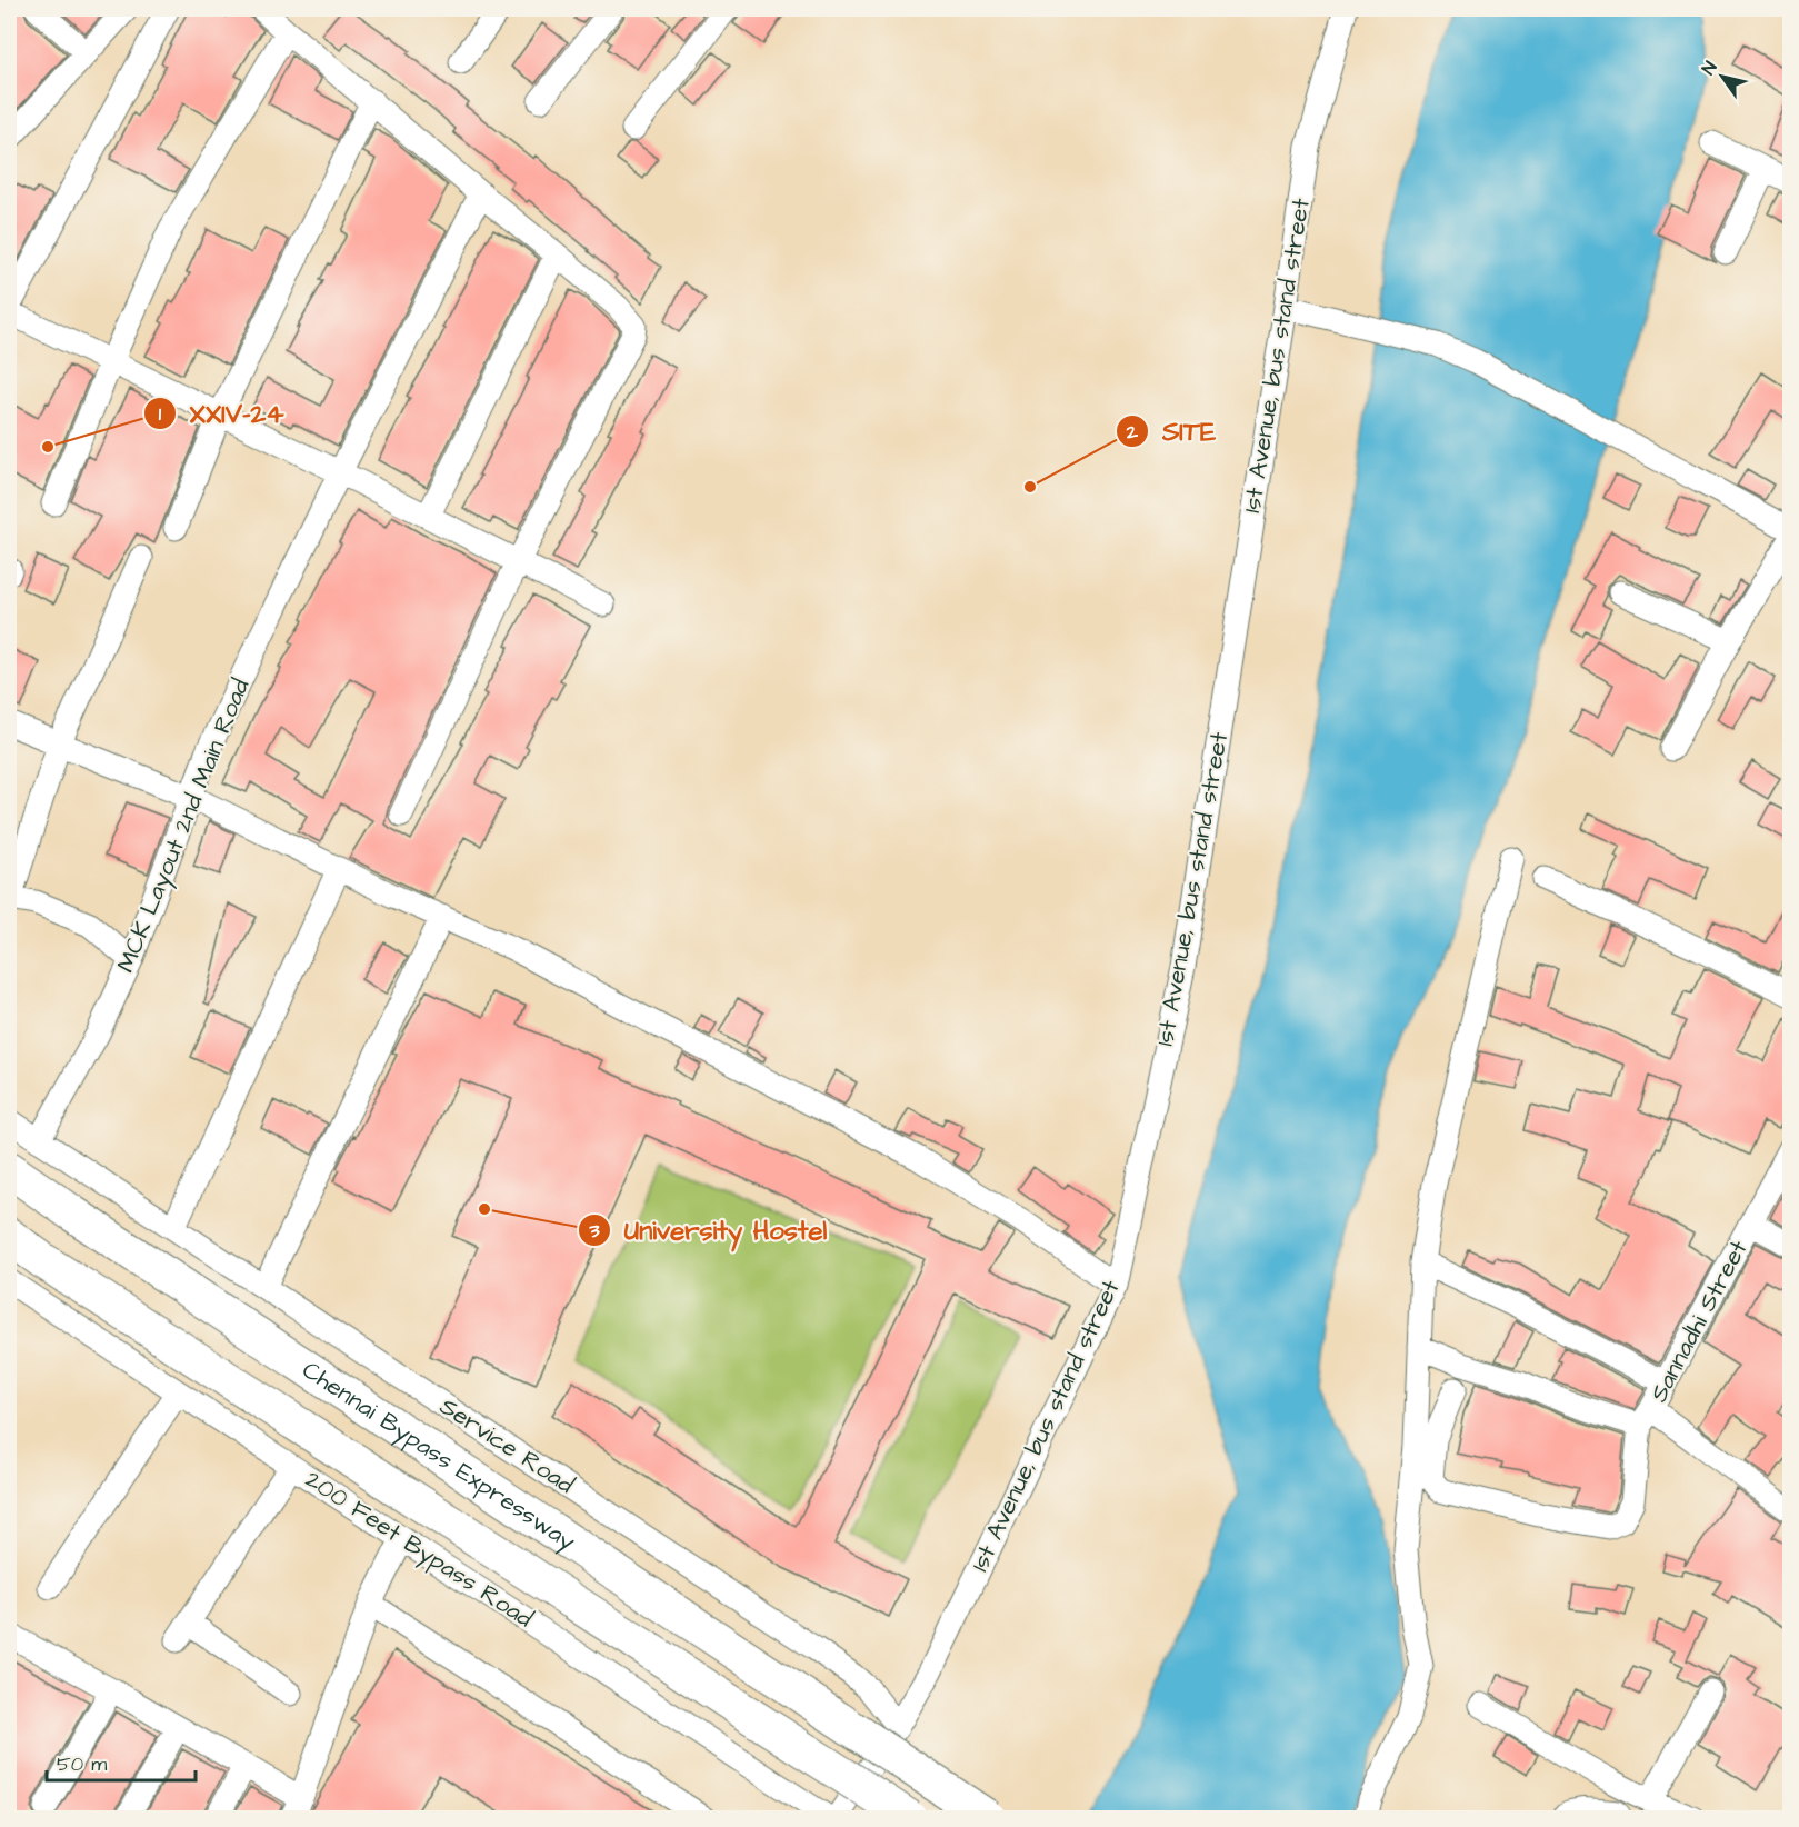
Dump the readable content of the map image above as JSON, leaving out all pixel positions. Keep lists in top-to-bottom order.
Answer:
{
  "streets": {
    "highway": ["Chennai Bypass Expressway"],
    "street": [
      "1st Avenue, bus stand street",
      "MCK Layout 2nd Main Road",
      "Sannadhi Street",
      "Service Road",
      "200 Feet Bypass Road"
    ]
  },
  "crossings": [
    ["1st Avenue, bus stand street", "Service Road"],
    ["1st Avenue, bus stand street", "Chennai Bypass Expressway"],
    ["MCK Layout 2nd Main Road", "Service Road"],
    ["Service Road", "Chennai Bypass Expressway"]
  ],
  "places": ["XXIV-24", "SITE", "University Hostel"],
  "scale_bar": "50 m",
  "north": "top left"
}
